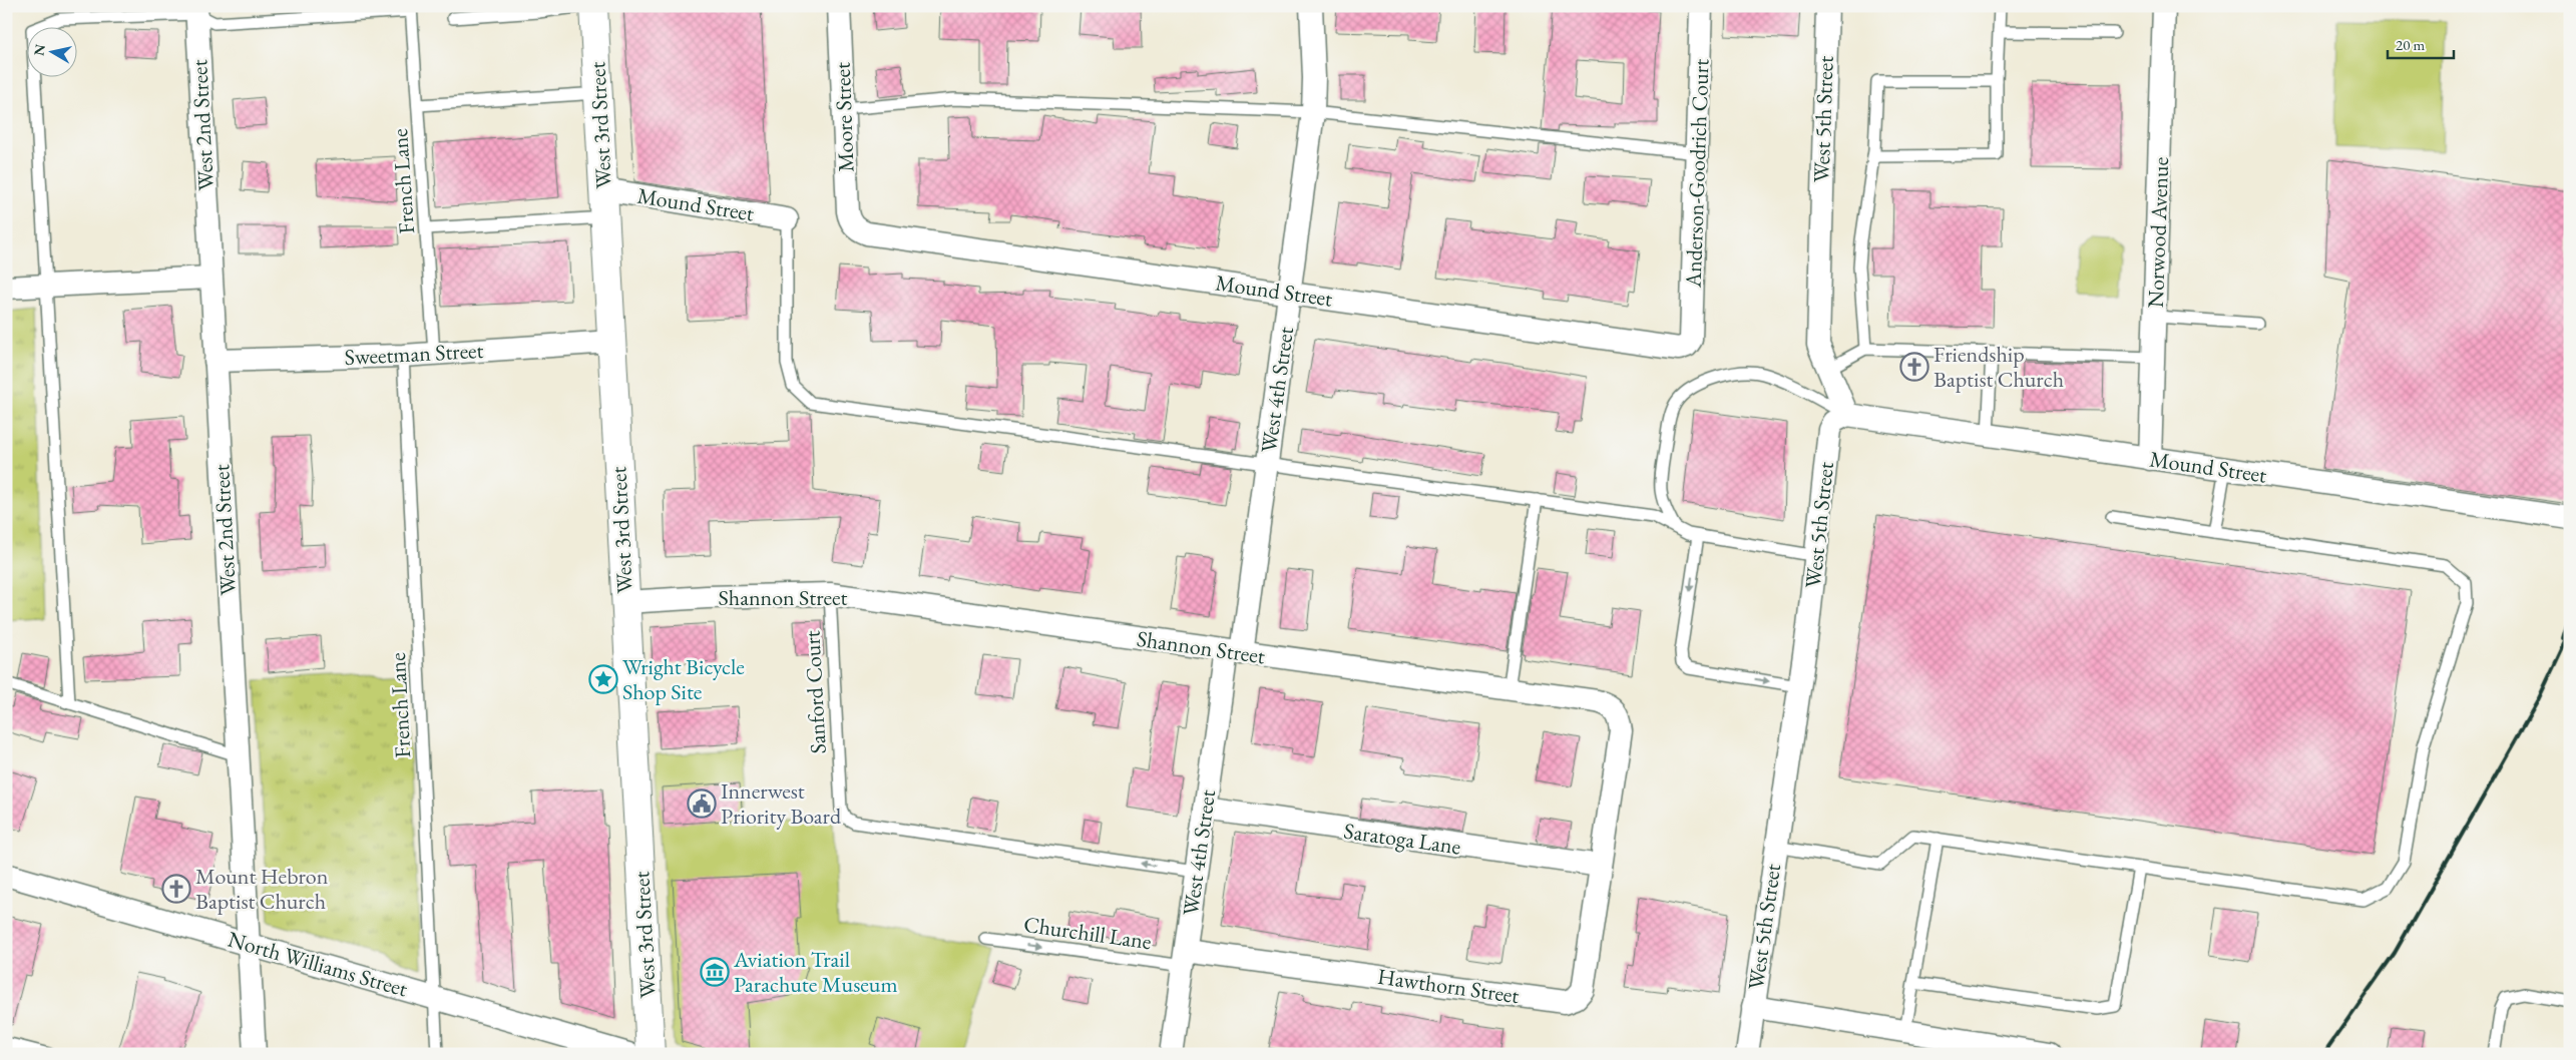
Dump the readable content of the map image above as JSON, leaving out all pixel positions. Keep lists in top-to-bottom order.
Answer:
{
  "streets": {
    "main road": ["West 3rd Street"],
    "street": [
      "Moore Street",
      "West 5th Street",
      "West 2nd Street",
      "Anderson-Goodrich Court",
      "Mound Street",
      "Norwood Avenue",
      "Sweetman Street",
      "West 4th Street",
      "Shannon Street",
      "Saratoga Lane",
      "North Williams Street",
      "Hawthorn Street"
    ],
    "lane": ["French Lane", "Sanford Court", "Churchill Lane"]
  },
  "crossings": [
    ["Moore Street", "Mound Street"],
    ["West 5th Street", "Mound Street"],
    ["West 2nd Street", "Sweetman Street"],
    ["West 2nd Street", "North Williams Street"],
    ["West 3rd Street", "Mound Street"],
    ["West 3rd Street", "Sweetman Street"],
    ["West 3rd Street", "Shannon Street"],
    ["Anderson-Goodrich Court", "Mound Street"],
    ["French Lane", "Sweetman Street"],
    ["French Lane", "North Williams Street"],
    ["Mound Street", "Norwood Avenue"],
    ["Mound Street", "West 4th Street"],
    ["West 4th Street", "Shannon Street"],
    ["West 4th Street", "Sanford Court"],
    ["West 4th Street", "Saratoga Lane"],
    ["West 4th Street", "Churchill Lane"],
    ["West 4th Street", "Hawthorn Street"],
    ["Shannon Street", "Sanford Court"],
    ["Shannon Street", "Saratoga Lane"],
    ["Shannon Street", "Hawthorn Street"],
    ["Saratoga Lane", "Hawthorn Street"],
    ["Churchill Lane", "Hawthorn Street"]
  ],
  "one_way": ["Churchill Lane"],
  "places": {
    "church": ["Friendship Baptist Church", "Mount Hebron Baptist Church"],
    "place": ["Wright Bicycle Shop Site"],
    "public building": ["Innerwest Priority Board"],
    "museum": ["Aviation Trail Parachute Museum"]
  },
  "scale_bar": "20 m",
  "north": "left"
}
